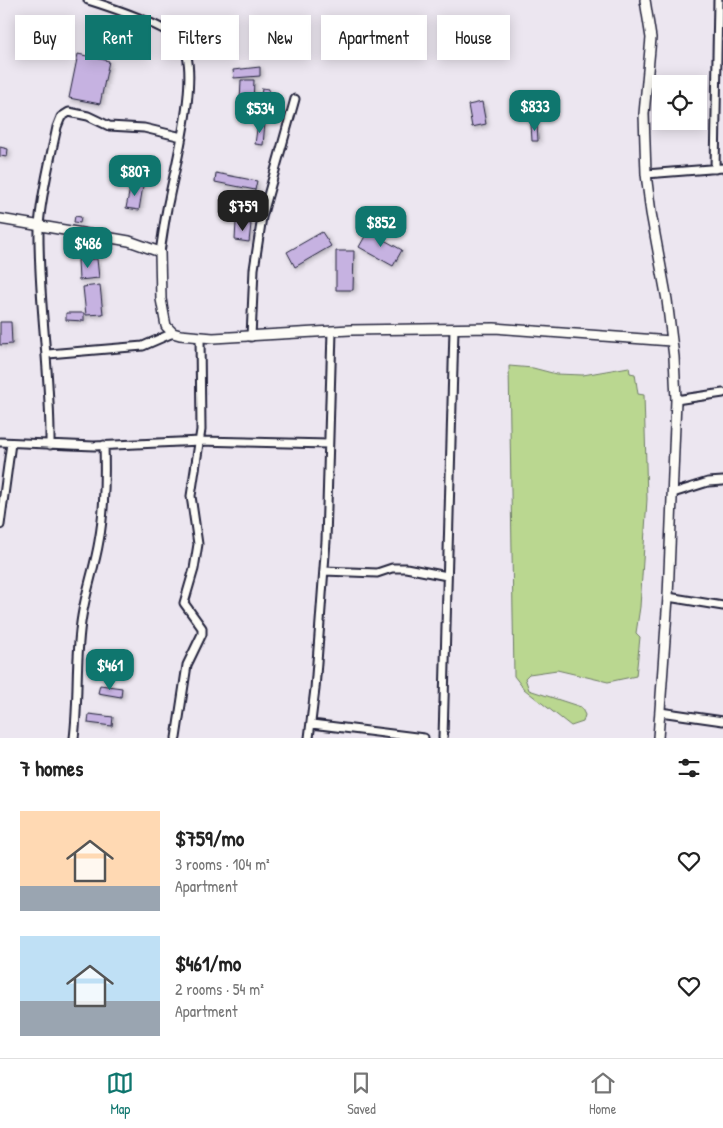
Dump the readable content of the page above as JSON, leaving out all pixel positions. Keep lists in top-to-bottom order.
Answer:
{
  "page": {
    "chip": [
      "Buy",
      "Rent",
      "Filters",
      "New",
      "Apartment",
      "House"
    ],
    "price": [
      "$833",
      "$534",
      "$807",
      "$759",
      "$852",
      "$486",
      "$461"
    ],
    "heading": "7 homes",
    "list": [
      {
        "name": "$759/mo",
        "note": "3 rooms · 104 m² · Apartment"
      },
      {
        "name": "$461/mo",
        "note": "2 rooms · 54 m² · Apartment"
      }
    ],
    "tabs": ["Map", "Saved", "Home"]
  }
}
